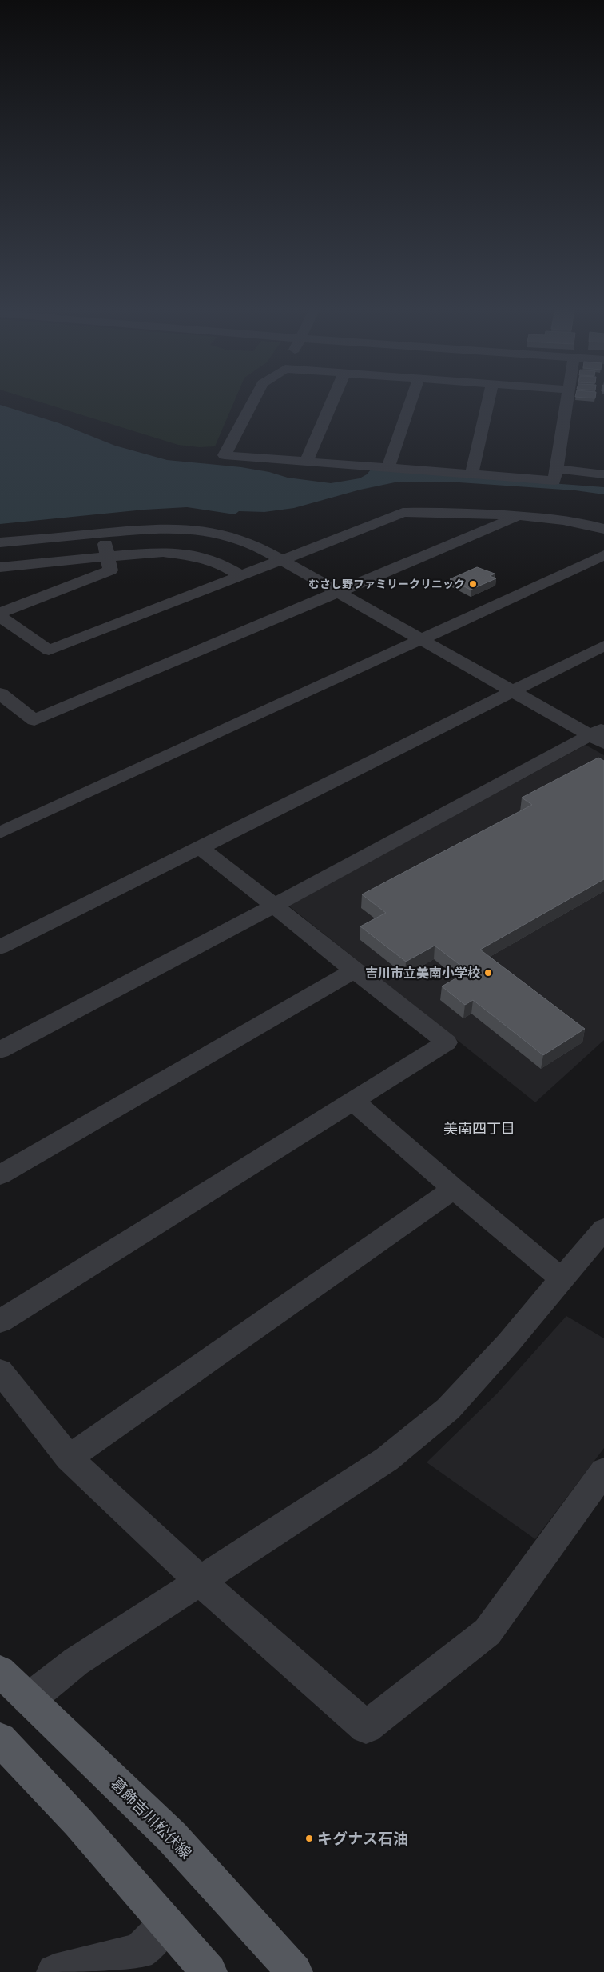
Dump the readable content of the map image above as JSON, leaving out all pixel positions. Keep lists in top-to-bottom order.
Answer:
{
  "streets": {
    "main road": ["葛飾吉川松伏線"]
  },
  "districts": ["美南四丁目"],
  "places": ["むさし野ファミリークリニック", "吉川市立美南小学校", "キグナス石油"]
}
